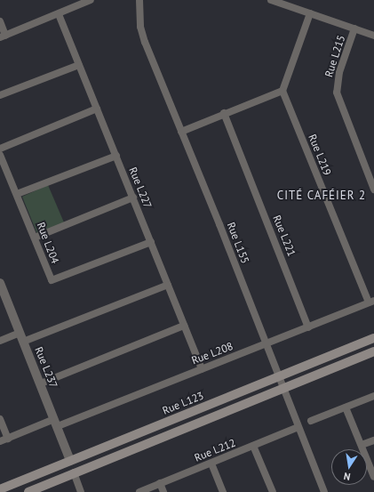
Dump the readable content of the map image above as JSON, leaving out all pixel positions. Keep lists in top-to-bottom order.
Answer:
{
  "streets": {
    "main road": ["Rue L123"],
    "street": [
      "Rue L215",
      "Rue L219",
      "Rue L227",
      "Rue L221",
      "Rue L204",
      "Rue L155",
      "Rue L208",
      "Rue L237",
      "Rue L212"
    ]
  },
  "crossings": [
    ["Rue L219", "Rue L208"],
    ["Rue L227", "Rue L204"],
    ["Rue L227", "Rue L208"],
    ["Rue L221", "Rue L208"],
    ["Rue L155", "Rue L208"],
    ["Rue L155", "Rue L123"],
    ["Rue L155", "Rue L212"],
    ["Rue L208", "Rue L237"],
    ["Rue L237", "Rue L123"]
  ],
  "districts": ["CITÉ CAFÉIER 2"],
  "north": "bottom"
}
